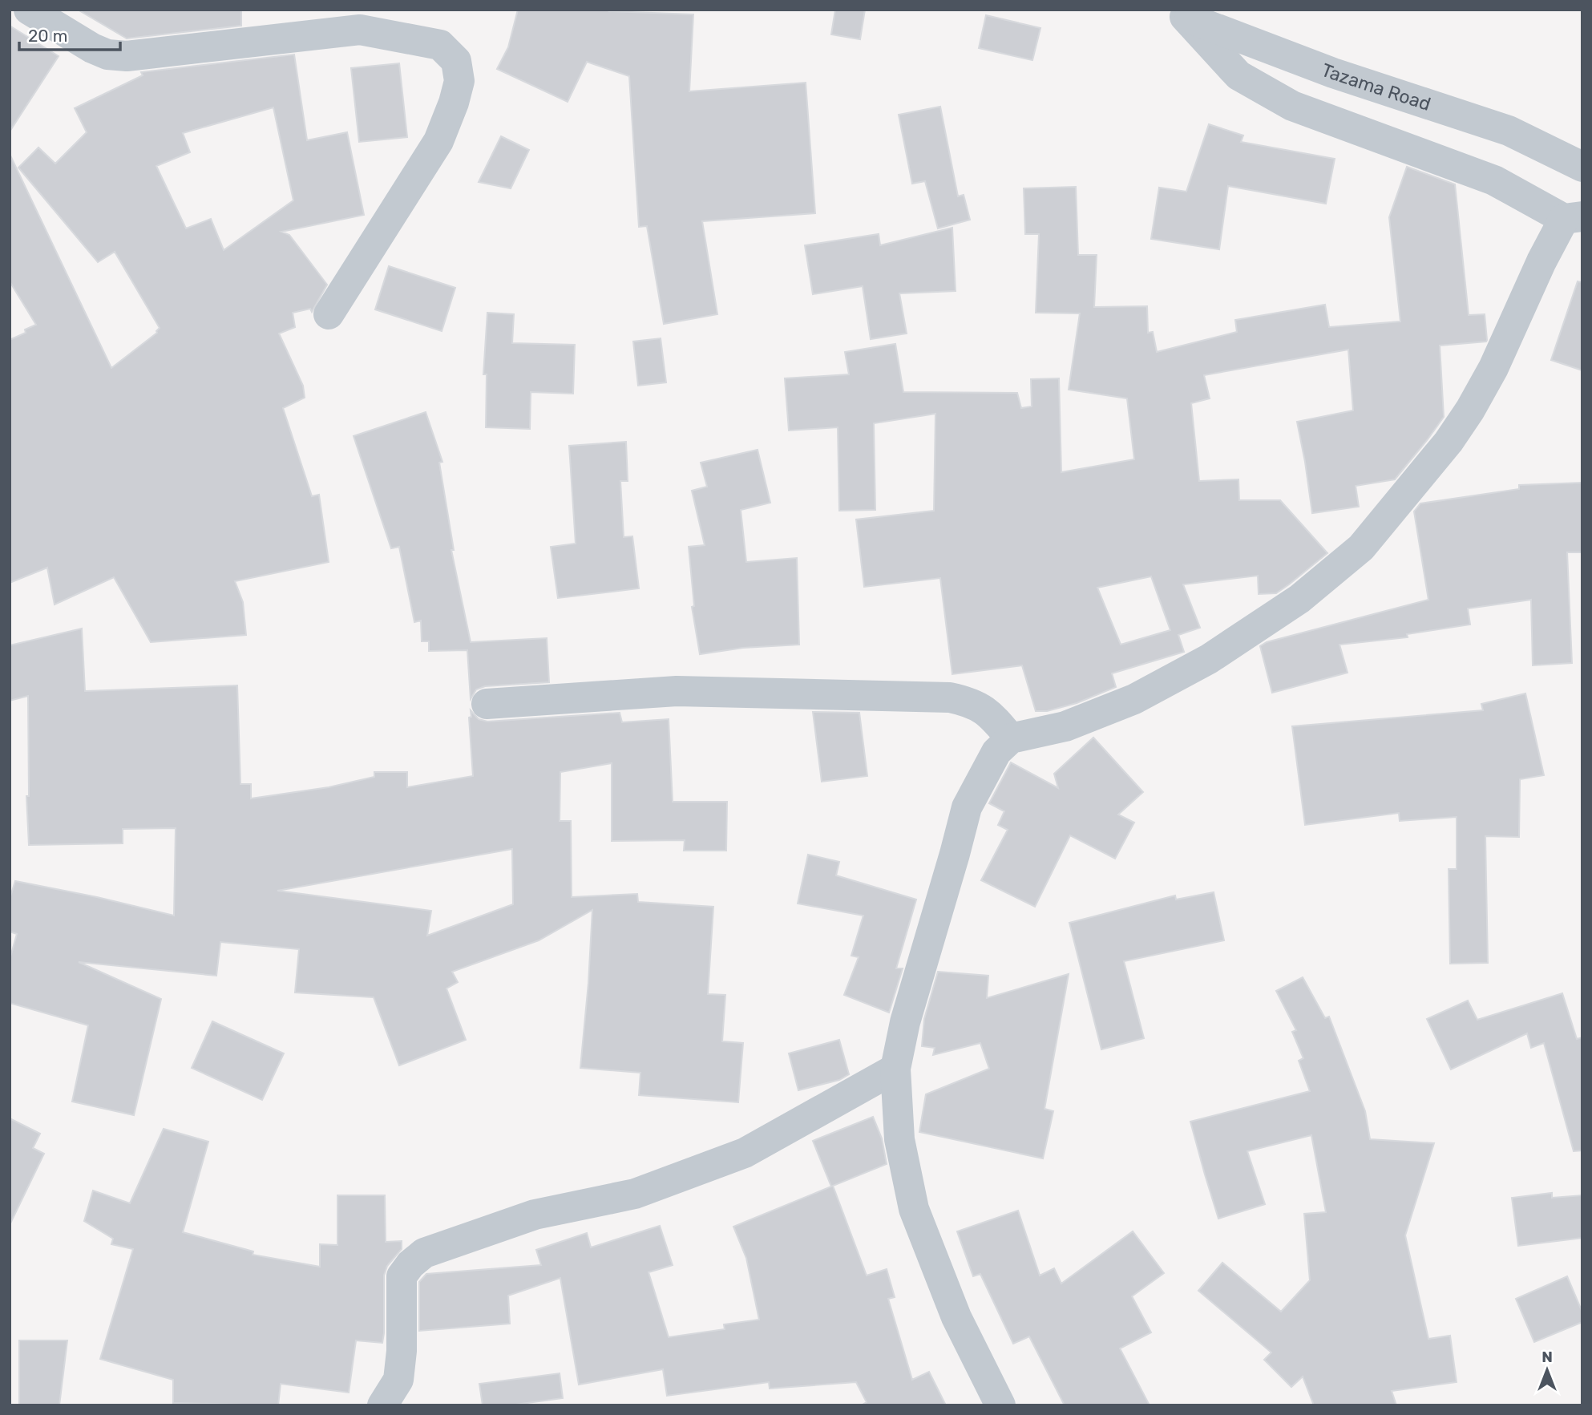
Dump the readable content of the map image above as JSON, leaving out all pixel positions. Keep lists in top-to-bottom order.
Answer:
{
  "streets": {
    "street": ["Tazama Road"]
  },
  "scale_bar": "20 m",
  "north": "top"
}
